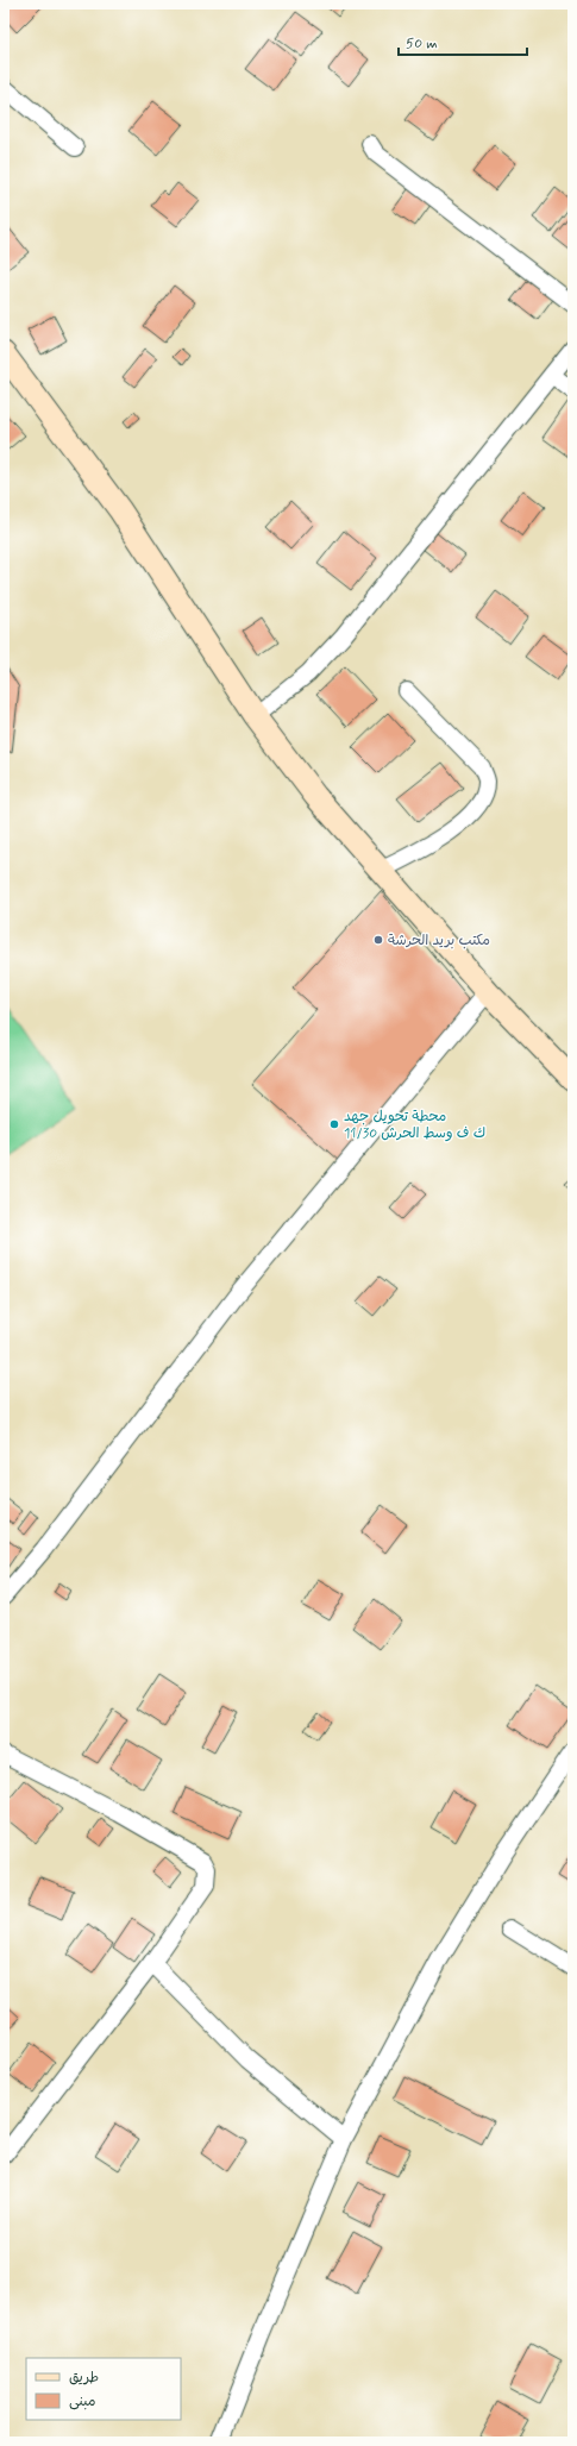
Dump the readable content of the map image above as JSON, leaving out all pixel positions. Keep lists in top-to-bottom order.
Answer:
{
  "places": ["مكتب بريد الحرشة", "محطة تحويل جهد 11/30 ك ف وسط الحرش"],
  "legend": ["طريق", "مبنى"],
  "scale_bar": "50 m"
}
